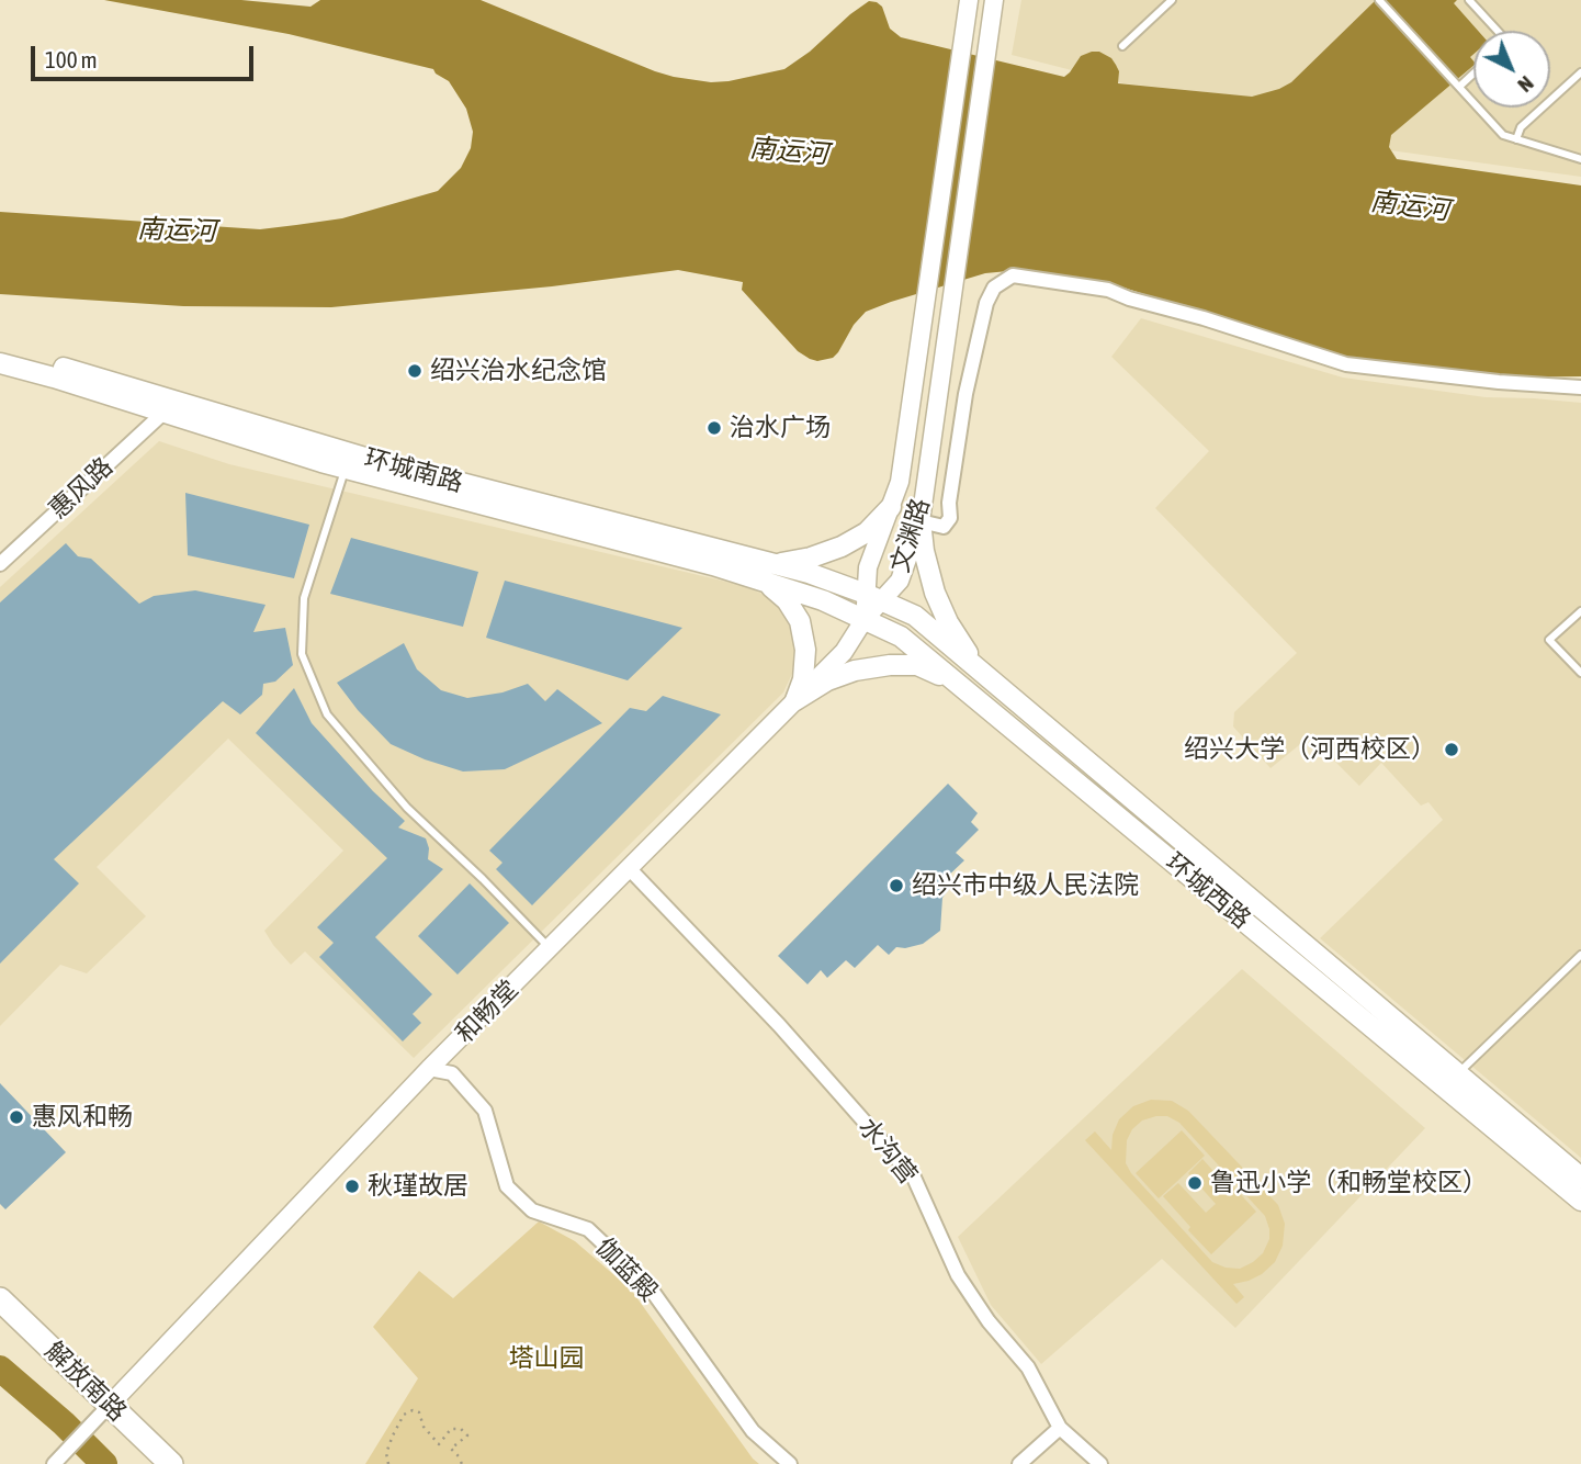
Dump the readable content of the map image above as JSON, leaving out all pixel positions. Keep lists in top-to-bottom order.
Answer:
{
  "streets": {
    "main road": ["环城南路", "环城西路", "解放南路"],
    "street": [
      "惠风路",
      "文渊路",
      "和畅堂",
      "水沟营",
      "伽蓝殿"
    ]
  },
  "crossings": [
    ["环城南路", "惠风路"],
    ["环城南路", "环城西路"],
    ["文渊路", "环城西路"],
    ["文渊路", "和畅堂"],
    ["环城西路", "和畅堂"],
    ["和畅堂", "水沟营"],
    ["和畅堂", "伽蓝殿"],
    ["和畅堂", "解放南路"]
  ],
  "water": ["南运河"],
  "parks": ["塔山园"],
  "places": [
    "绍兴治水纪念馆",
    "治水广场",
    "绍兴大学（河西校区）",
    "绍兴市中级人民法院",
    "惠风和畅",
    "鲁迅小学（和畅堂校区）",
    "秋瑾故居"
  ],
  "scale_bar": "100 m",
  "north": "bottom right"
}
